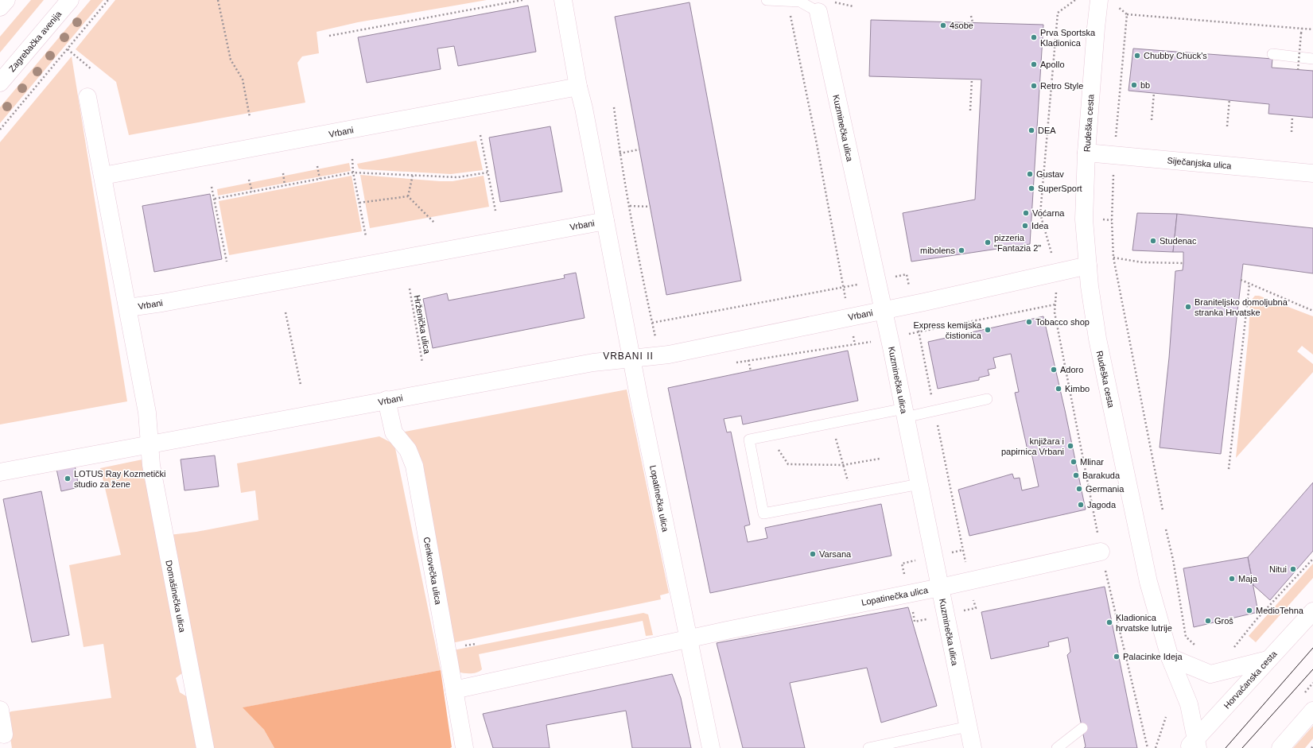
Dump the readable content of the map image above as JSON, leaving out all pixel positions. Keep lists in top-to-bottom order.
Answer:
{
  "streets": {
    "street": [
      "Zagrebačka avenija",
      "Rudeška cesta",
      "Kuzminečka ulica",
      "Vrbani",
      "Siječanjska ulica",
      "Lopatinečka ulica",
      "Cenkovečka ulica",
      "Domašinečka ulica",
      "Horvaćanska cesta"
    ],
    "path": ["Hrženička ulica"]
  },
  "crossings": [
    ["Rudeška cesta", "Vrbani"],
    ["Rudeška cesta", "Siječanjska ulica"],
    ["Rudeška cesta", "Horvaćanska cesta"],
    ["Kuzminečka ulica", "Vrbani"],
    ["Kuzminečka ulica", "Lopatinečka ulica"],
    ["Vrbani", "Lopatinečka ulica"],
    ["Vrbani", "Cenkovečka ulica"],
    ["Vrbani", "Domašinečka ulica"],
    ["Lopatinečka ulica", "Cenkovečka ulica"]
  ],
  "districts": ["VRBANI II"],
  "places": [
    "4sobe",
    "Prva Sportska Kladionica",
    "Chubby Chuck's",
    "Apollo",
    "bb",
    "Retro Style",
    "DEA",
    "Gustav",
    "SuperSport",
    "Voćarna",
    "Idea",
    "Studenac",
    "pizzeria \"Fantazia 2\"",
    "mibolens",
    "Braniteljsko domoljubna stranka Hrvatske",
    "Tobacco shop",
    "Express kemijska čistionica",
    "Adoro",
    "Kimbo",
    "knjižara i papirnica Vrbani",
    "Mlinar",
    "Barakuda",
    "LOTUS Ray Kozmetički studio za žene",
    "Germania",
    "Jagoda",
    "Varsana",
    "Nitui",
    "Maja",
    "MedioTehna",
    "Groš",
    "Kladionica hrvatske lutrije",
    "Palacinke Ideja"
  ]
}
